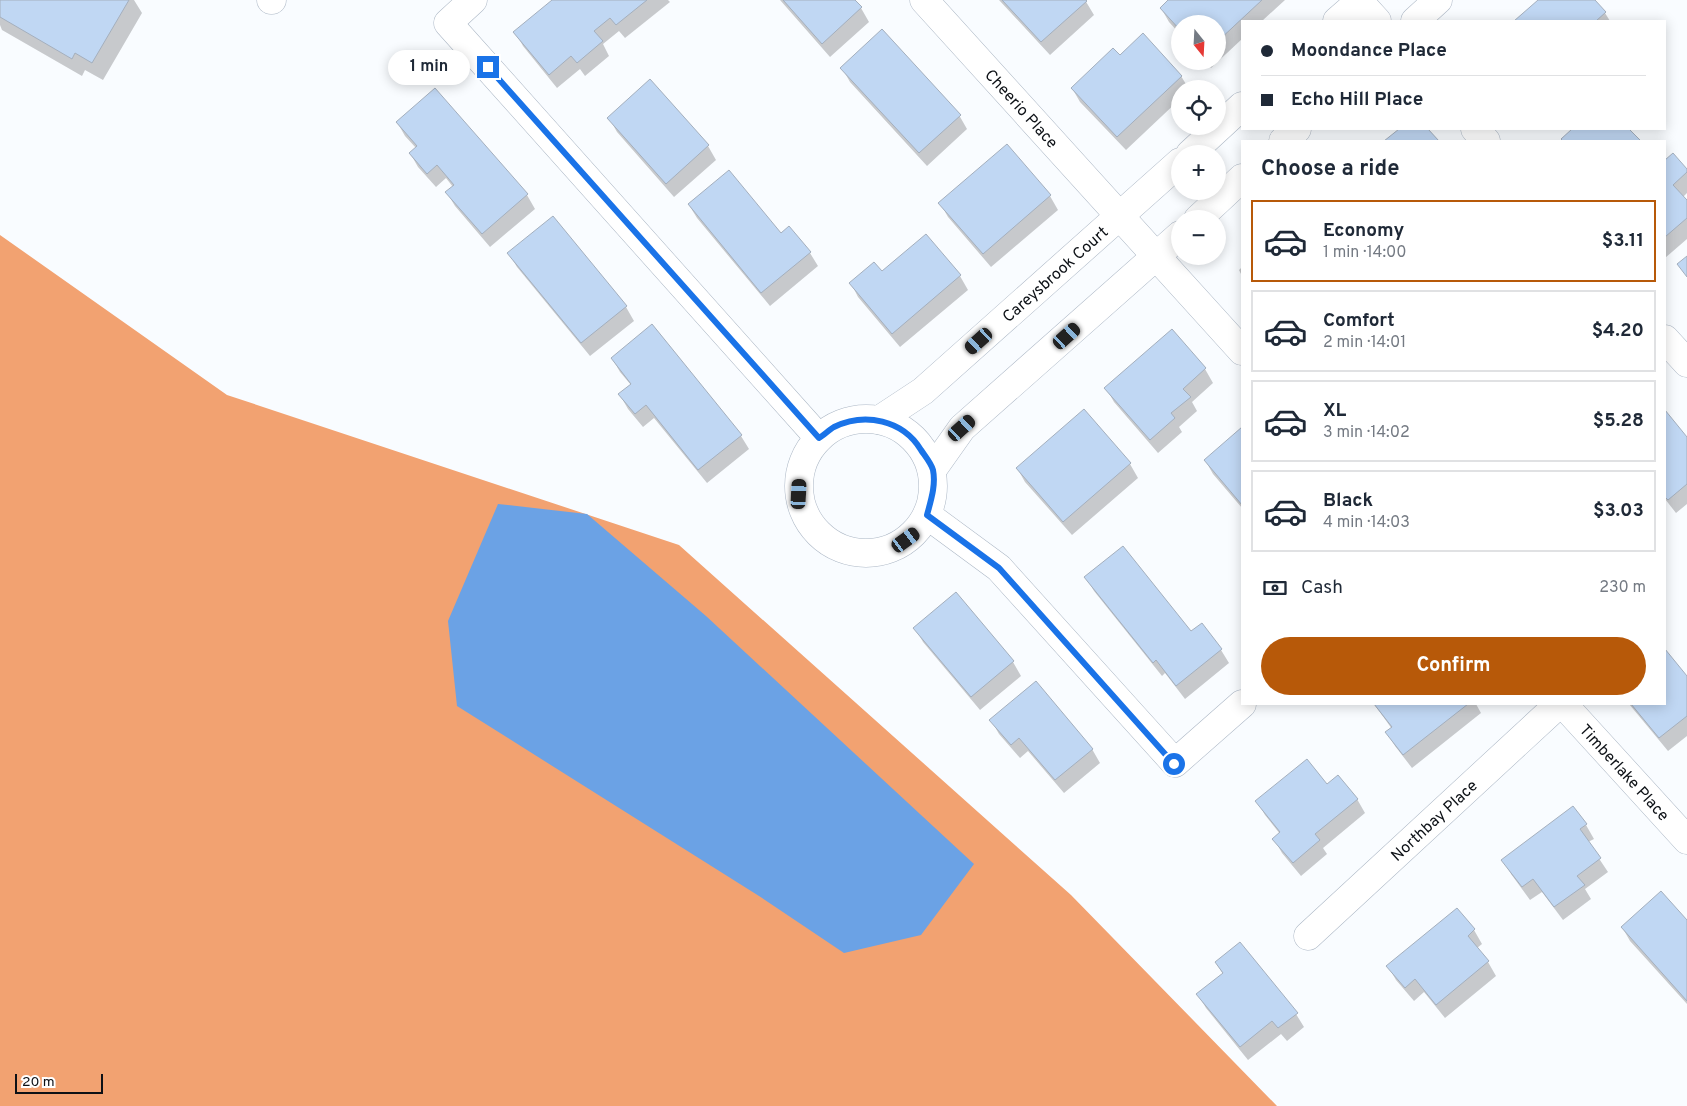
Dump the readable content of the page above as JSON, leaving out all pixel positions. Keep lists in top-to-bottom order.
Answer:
{
  "streets": {
    "street": [
      "Cheerio Place",
      "Careysbrook Court",
      "Timberlake Place",
      "Northbay Place"
    ]
  },
  "crossings": [
    ["Cheerio Place", "Careysbrook Court"]
  ],
  "scale_bar": "20 m",
  "north": "bottom",
  "page": {
    "map_buttons": ["+", "−"],
    "banner": ["Moondance Place", "Echo Hill Place"],
    "bubble": "1 min",
    "heading": "Choose a ride",
    "list": [
      {
        "name": "Economy",
        "note": "1 min · 14:00",
        "value": "$3.11"
      },
      {
        "name": "Comfort",
        "note": "2 min · 14:01",
        "value": "$4.20"
      },
      {
        "name": "XL",
        "note": "3 min · 14:02",
        "value": "$5.28"
      },
      {
        "name": "Black",
        "note": "4 min · 14:03",
        "value": "$3.03"
      }
    ],
    "pay": ["Cash", "230 m"],
    "buttons": "Confirm",
    "scale": "20 m"
  }
}
